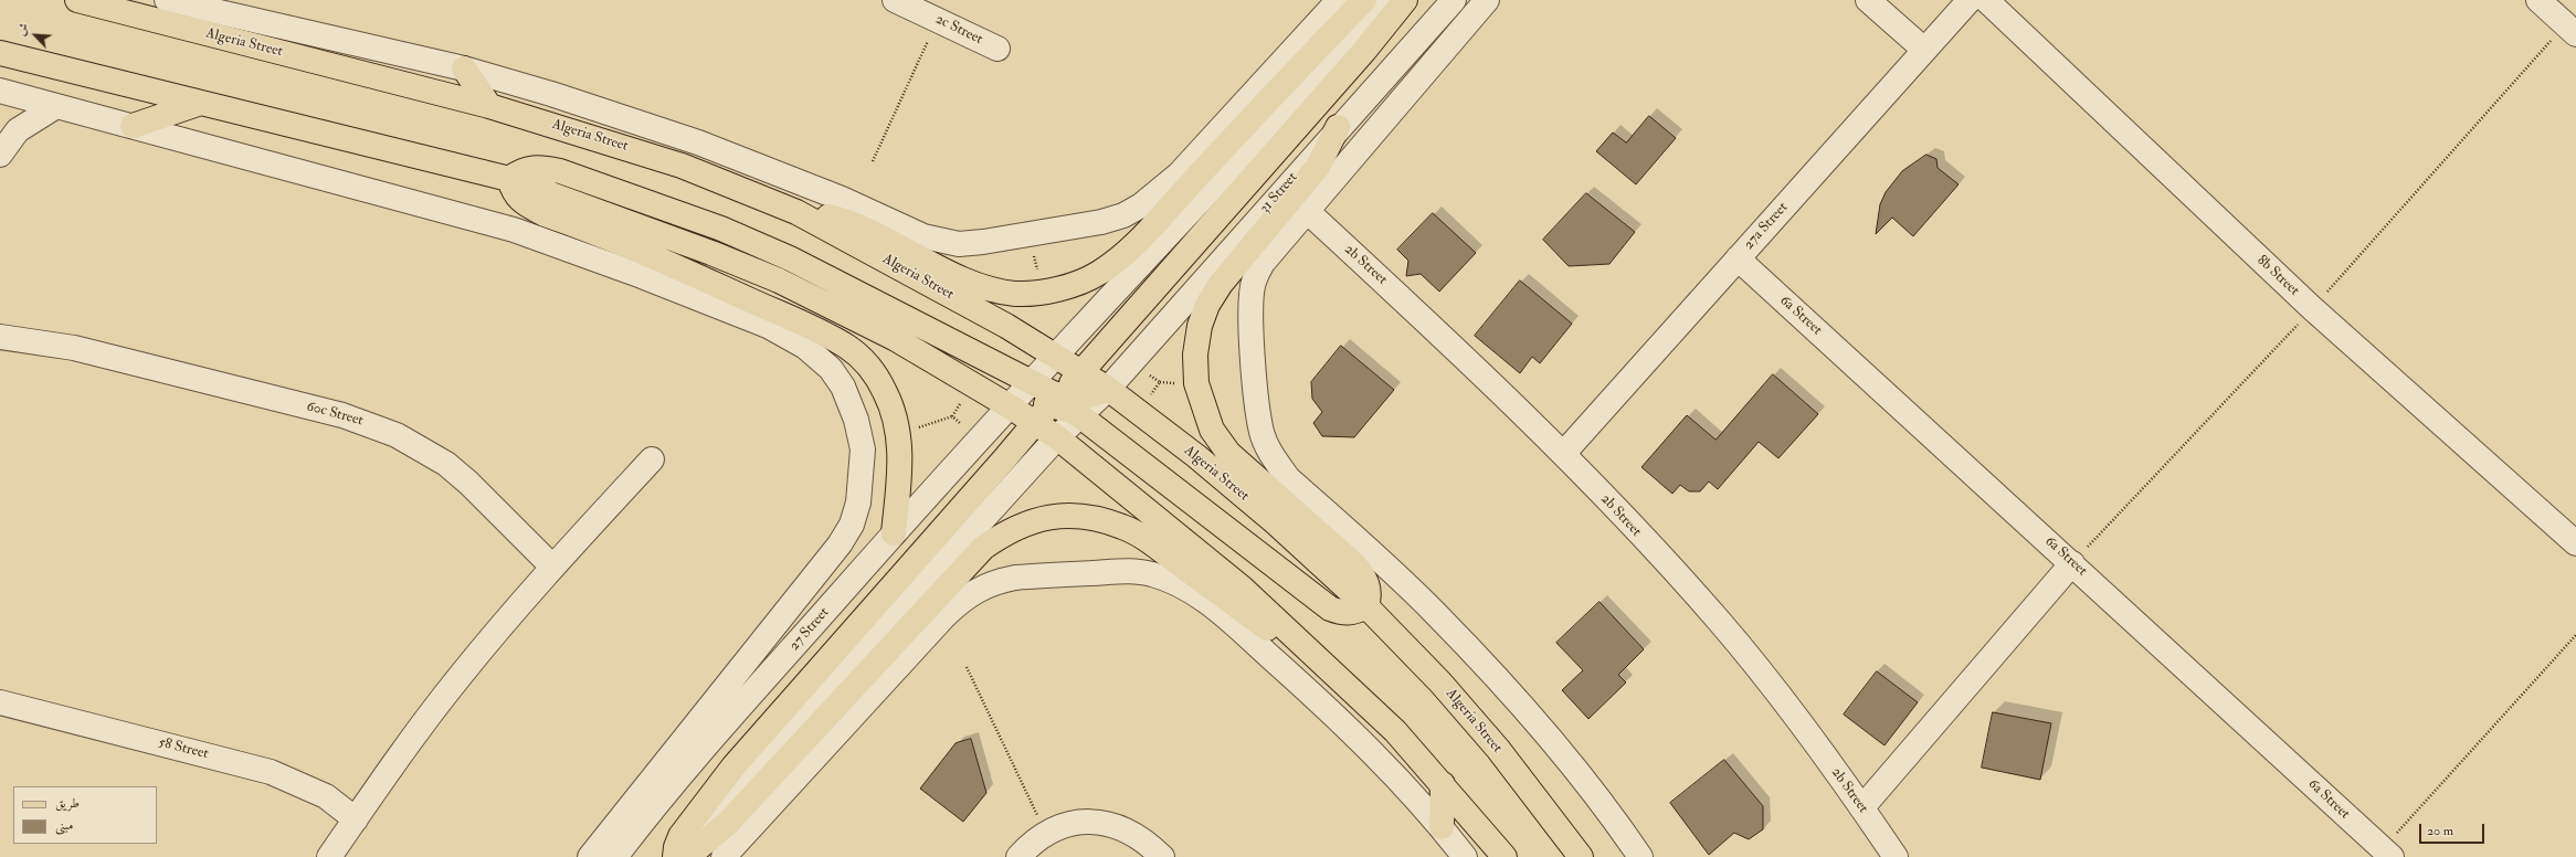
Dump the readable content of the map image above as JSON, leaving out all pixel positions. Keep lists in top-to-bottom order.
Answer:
{
  "streets": {
    "main road": ["Algeria Street"],
    "street": [
      "2c Street",
      "31 Street",
      "27a Street",
      "2b Street",
      "8b Street",
      "6a Street",
      "60c Street",
      "27 Street",
      "58 Street"
    ]
  },
  "crossings": [
    ["Algeria Street", "31 Street"],
    ["Algeria Street", "27 Street"],
    ["27a Street", "2b Street"],
    ["27a Street", "6a Street"]
  ],
  "legend": ["طريق", "مبنى"],
  "scale_bar": "20 m",
  "north": "top left"
}
